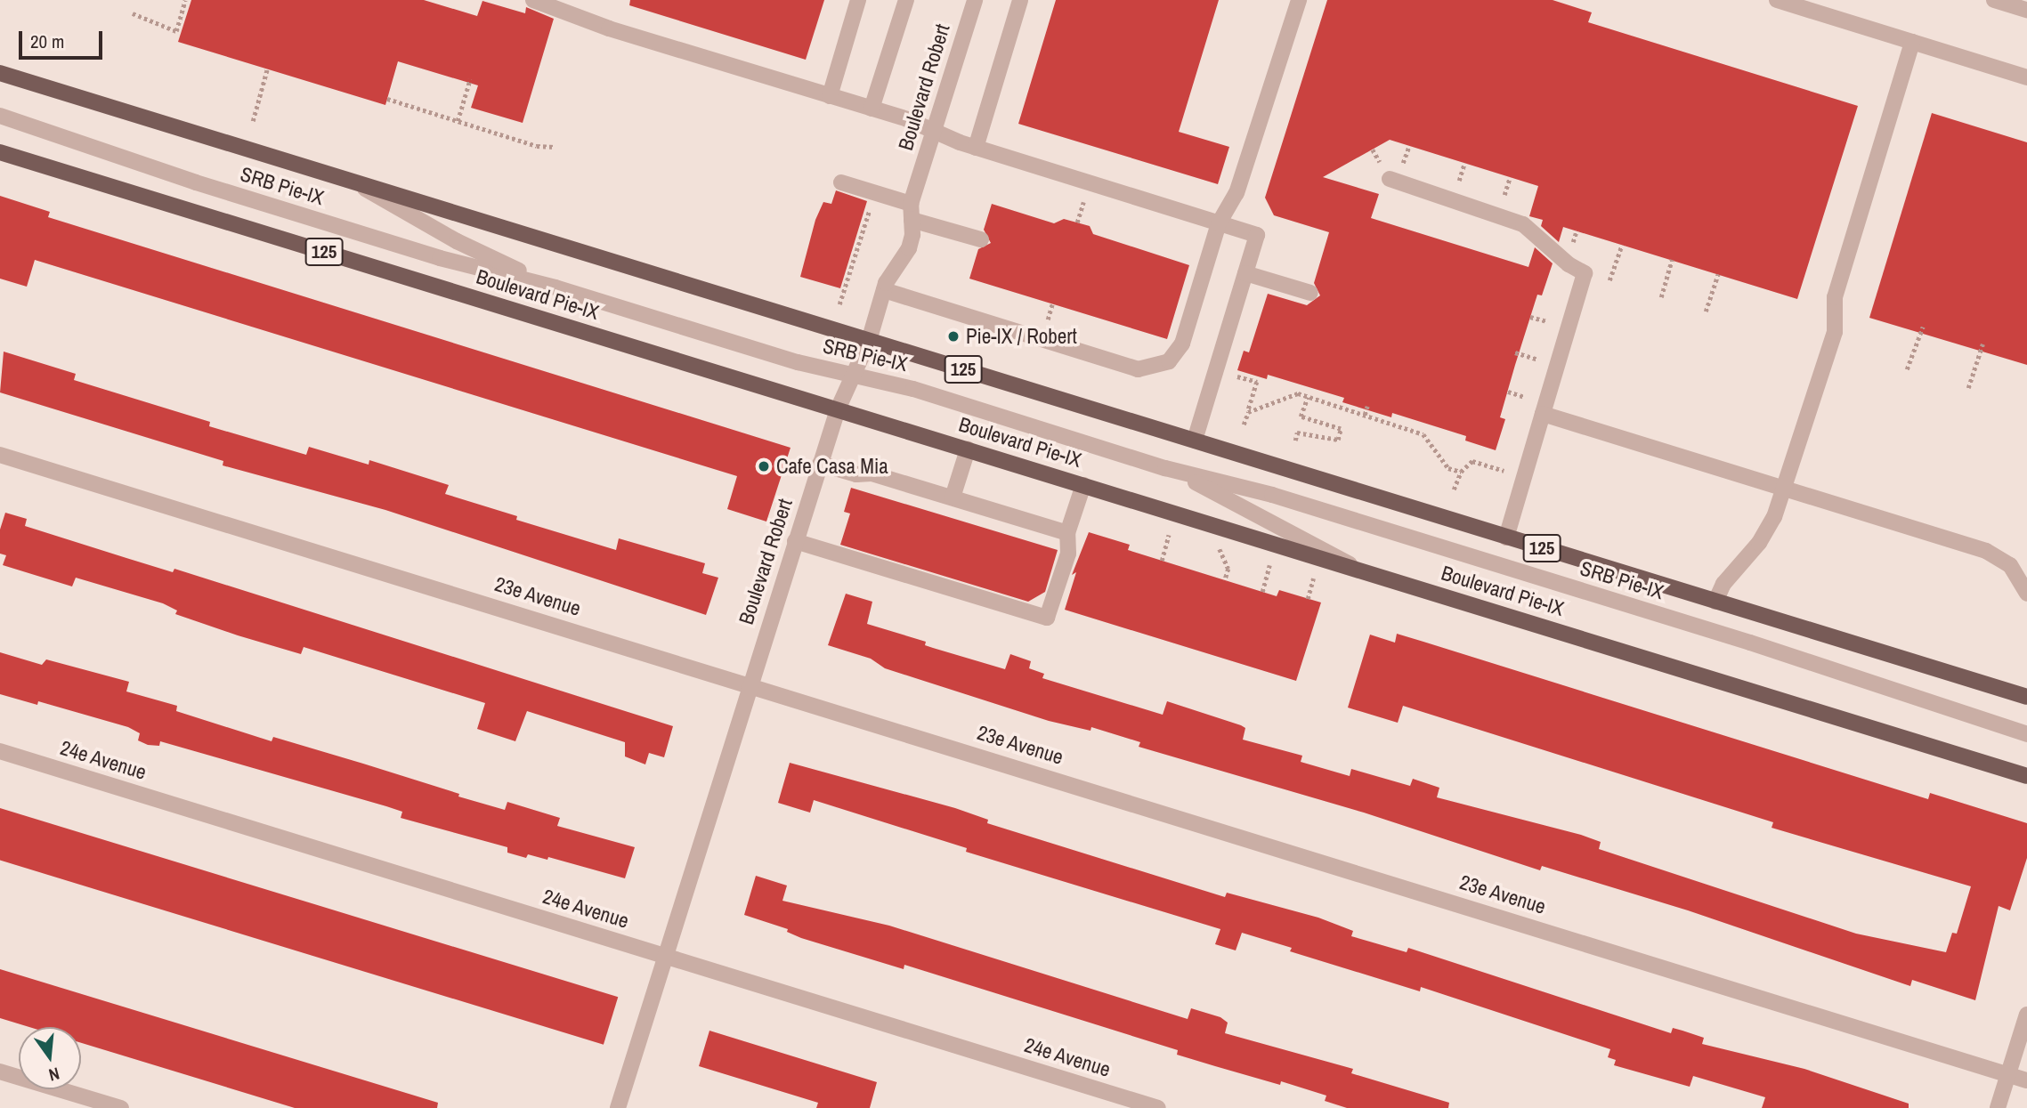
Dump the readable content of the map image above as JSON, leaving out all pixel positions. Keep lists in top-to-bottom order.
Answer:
{
  "streets": {
    "main road": ["125", "Boulevard Pie-IX"],
    "street": [
      "Boulevard Robert",
      "SRB Pie-IX",
      "23e Avenue",
      "24e Avenue"
    ]
  },
  "crossings": [
    ["Boulevard Robert", "SRB Pie-IX"],
    ["Boulevard Robert", "125"],
    ["Boulevard Robert", "Boulevard Pie-IX"],
    ["Boulevard Robert", "23e Avenue"],
    ["Boulevard Robert", "24e Avenue"],
    ["SRB Pie-IX", "125"],
    ["SRB Pie-IX", "Boulevard Pie-IX"]
  ],
  "places": ["Pie-IX / Robert", "Cafe Casa Mia"],
  "scale_bar": "20 m",
  "north": "bottom"
}
